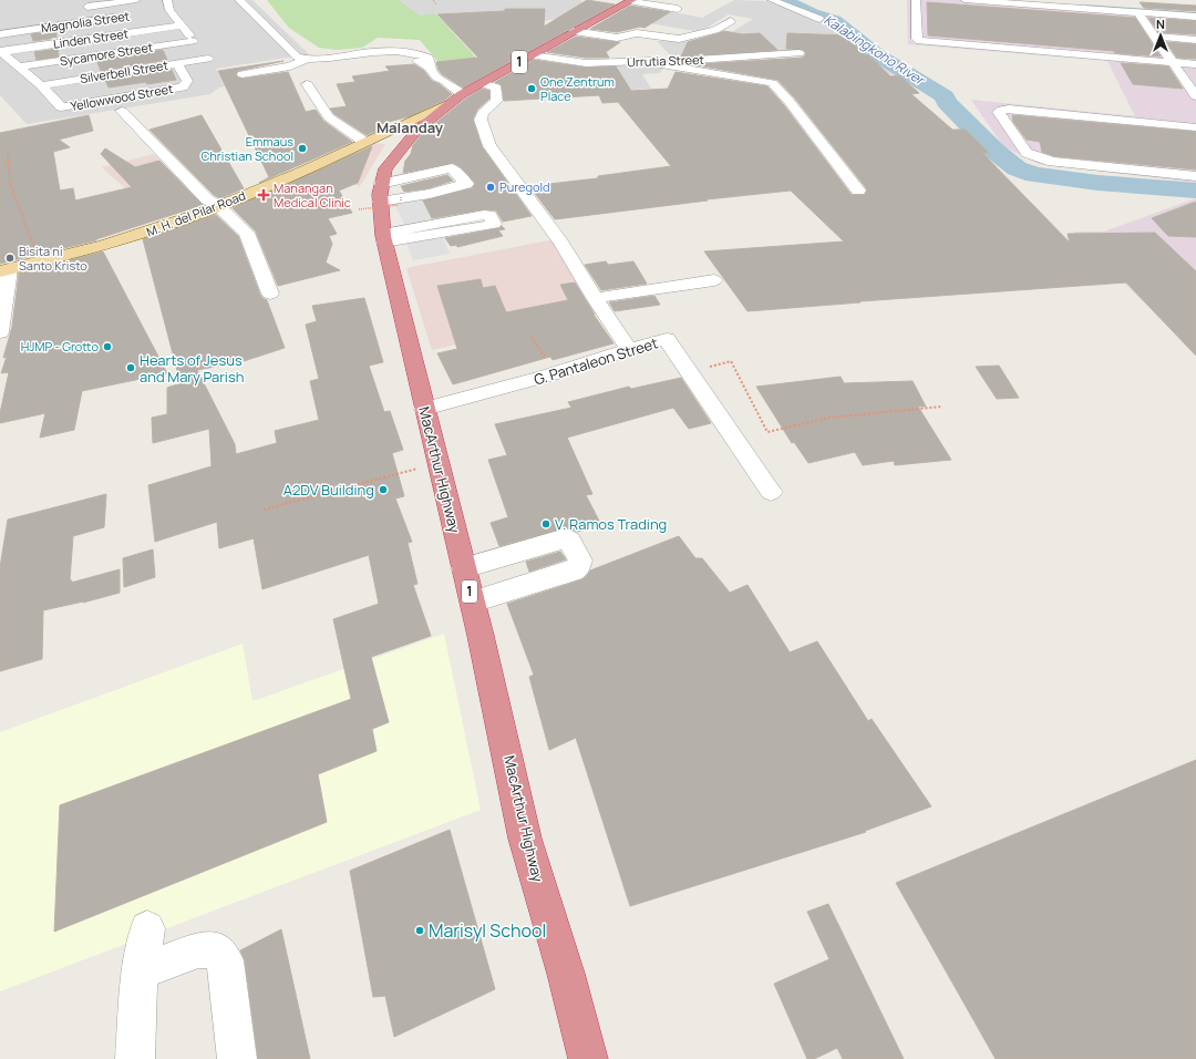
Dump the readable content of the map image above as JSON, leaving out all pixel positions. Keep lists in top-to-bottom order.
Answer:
{
  "streets": {
    "highway": ["1", "MacArthur Highway"],
    "main road": ["M. H. del Pilar Road"],
    "street": [
      "Magnolia Street",
      "Linden Street",
      "Sycamore Street",
      "Urrutia Street",
      "Silverbell Street",
      "Yellowwood Street",
      "G. Pantaleon Street"
    ]
  },
  "crossings": [
    ["Sycamore Street", "Silverbell Street"],
    ["Urrutia Street", "1"],
    ["1", "M. H. del Pilar Road"],
    ["1", "MacArthur Highway"],
    ["Silverbell Street", "Yellowwood Street"],
    ["G. Pantaleon Street", "MacArthur Highway"]
  ],
  "districts": ["Malanday"],
  "water": ["Kalabingkoho River"],
  "places": {
    "other": [
      "One Zentrum Place",
      "Emmaus Christian School",
      "Puregold",
      "Bisita ni Santo Kristo",
      "HJMP - Grotto",
      "Hearts of Jesus and Mary Parish",
      "A2DV Building",
      "V. Ramos Trading",
      "Marisyl School"
    ],
    "health": ["Manangan Medical Clinic"]
  },
  "north": "top"
}
